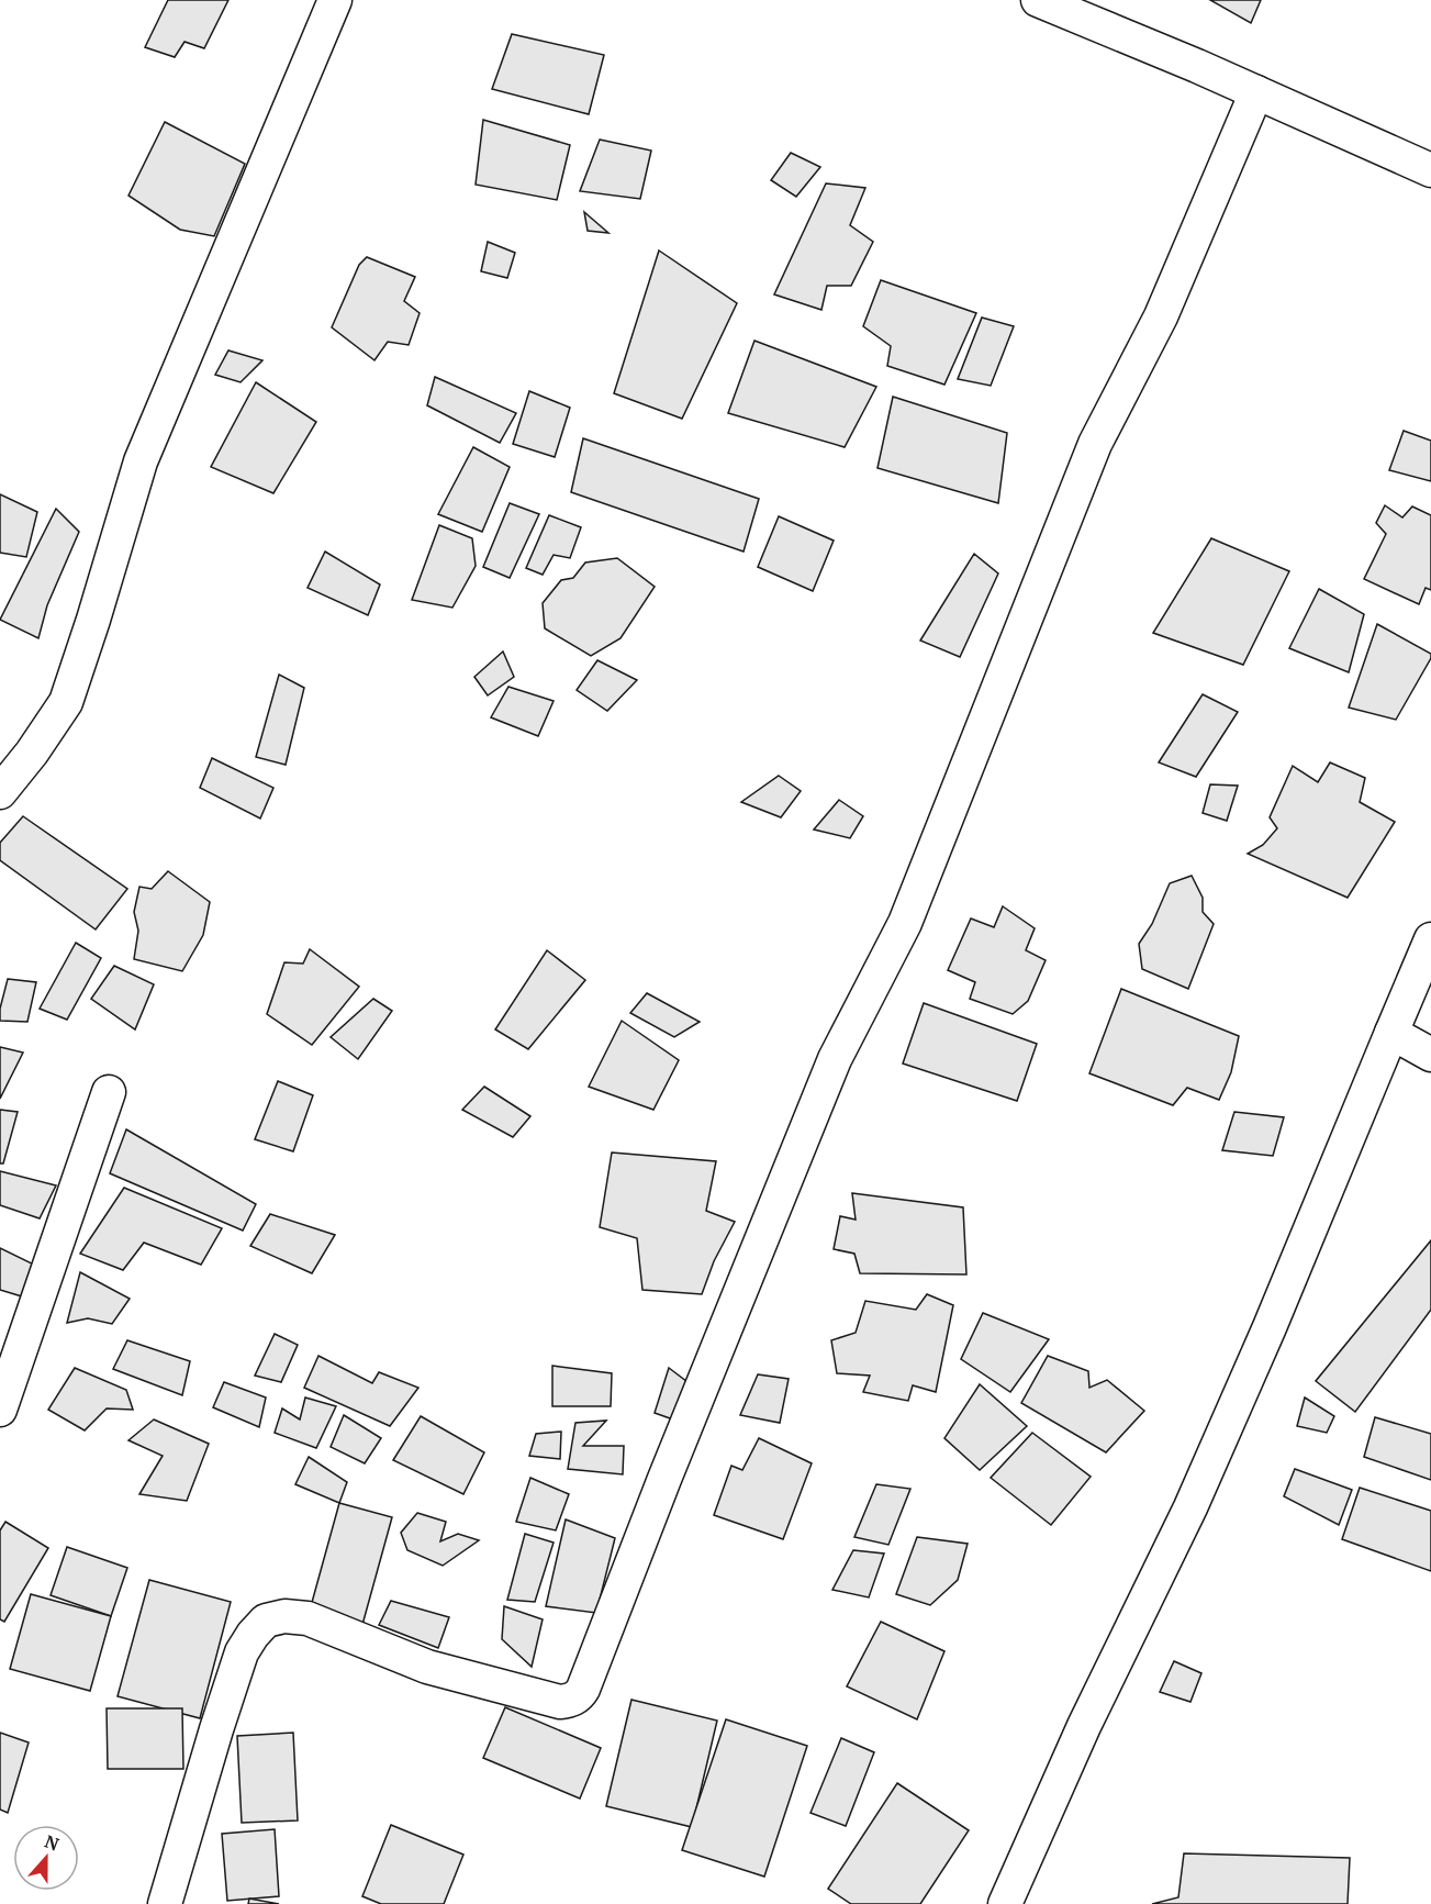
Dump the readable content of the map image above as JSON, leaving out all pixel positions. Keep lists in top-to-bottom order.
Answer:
{
  "north": "top"
}
